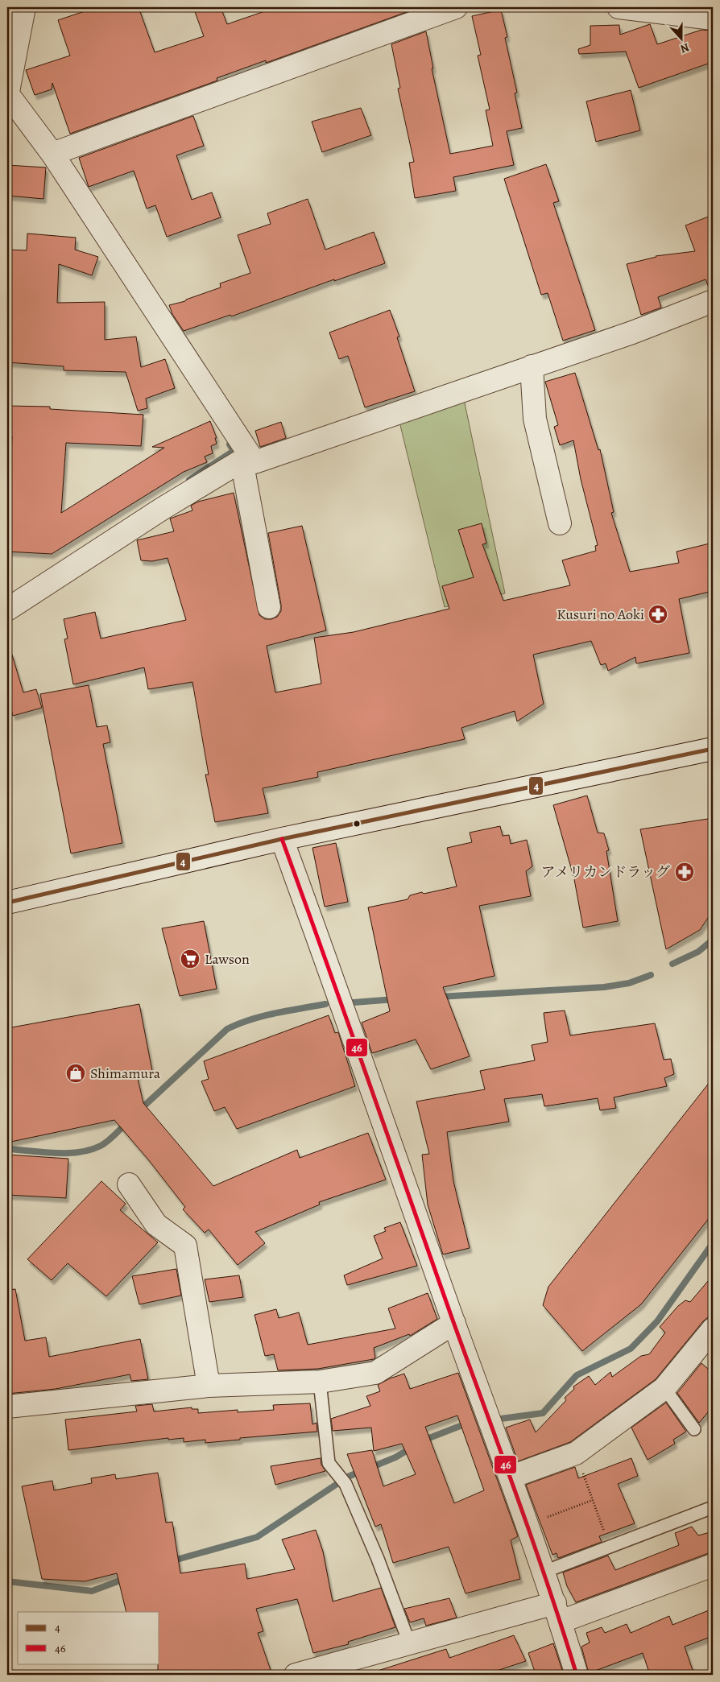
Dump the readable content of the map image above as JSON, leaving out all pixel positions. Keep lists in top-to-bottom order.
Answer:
{
  "places": {
    "pharmacy": ["Kusuri no Aoki", "アメリカンドラッグ"],
    "supermarket": ["Lawson"],
    "shop": ["Shimamura"]
  },
  "lines": ["transit line 4", "transit line 46"],
  "legend": ["4", "46"],
  "north": "bottom"
}
